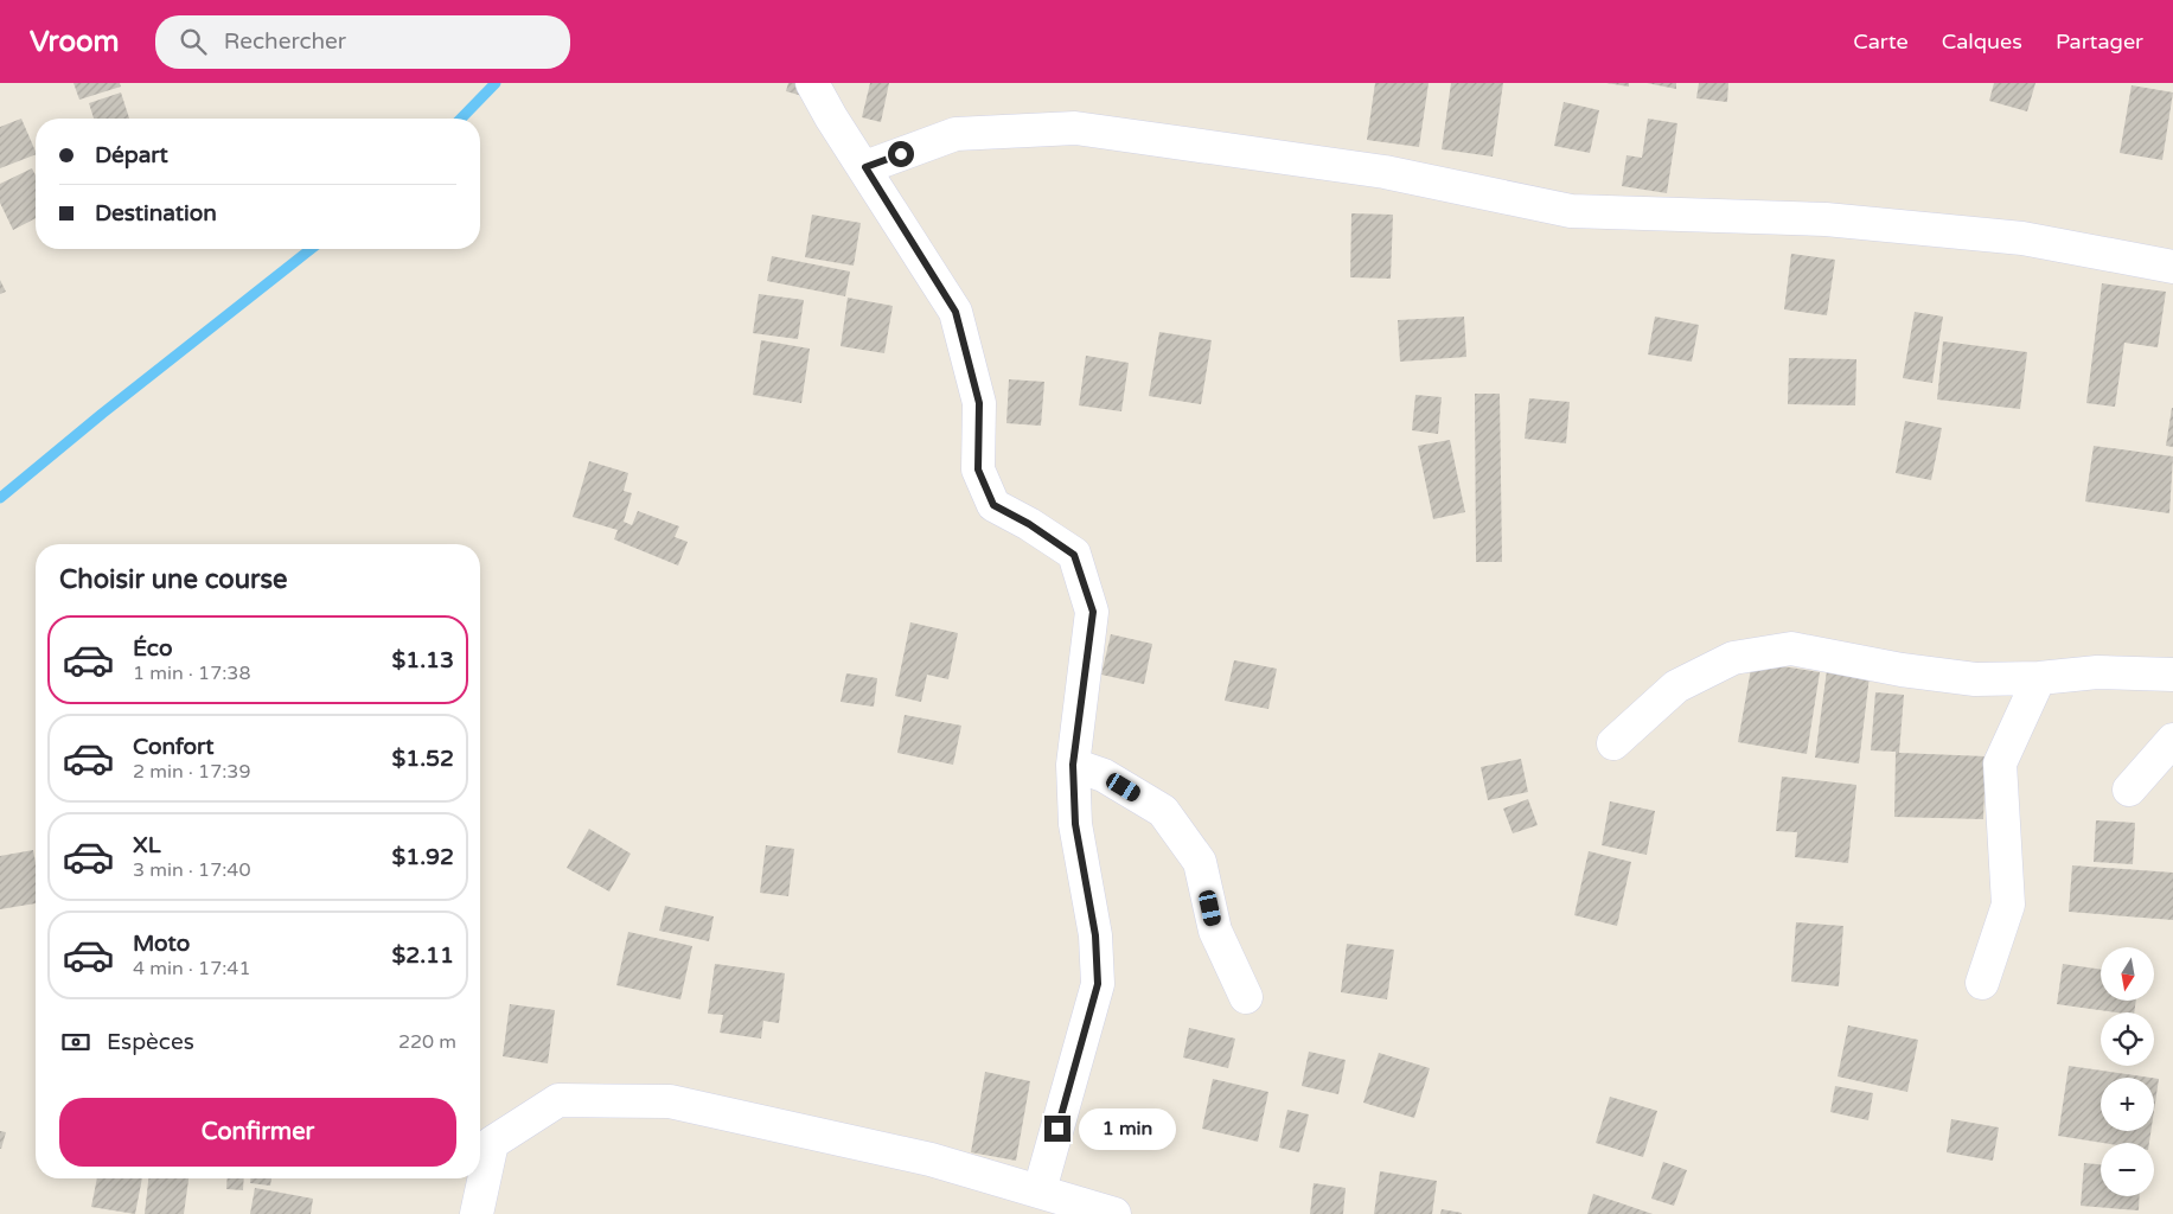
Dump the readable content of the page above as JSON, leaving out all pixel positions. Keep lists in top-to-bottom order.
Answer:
{
  "north": "bottom",
  "page": {
    "header": "Vroom",
    "search": "Rechercher",
    "nav": ["Carte", "Calques", "Partager"],
    "banner": ["Départ", "Destination"],
    "heading": "Choisir une course",
    "list": [
      {
        "name": "Éco",
        "note": "1 min · 17:38",
        "value": "$1.13"
      },
      {
        "name": "Confort",
        "note": "2 min · 17:39",
        "value": "$1.52"
      },
      {
        "name": "XL",
        "note": "3 min · 17:40",
        "value": "$1.92"
      },
      {
        "name": "Moto",
        "note": "4 min · 17:41",
        "value": "$2.11"
      }
    ],
    "map_buttons": ["+", "−"],
    "pay": ["Espèces", "220 m"],
    "buttons": "Confirmer",
    "bubble": "1 min"
  }
}
